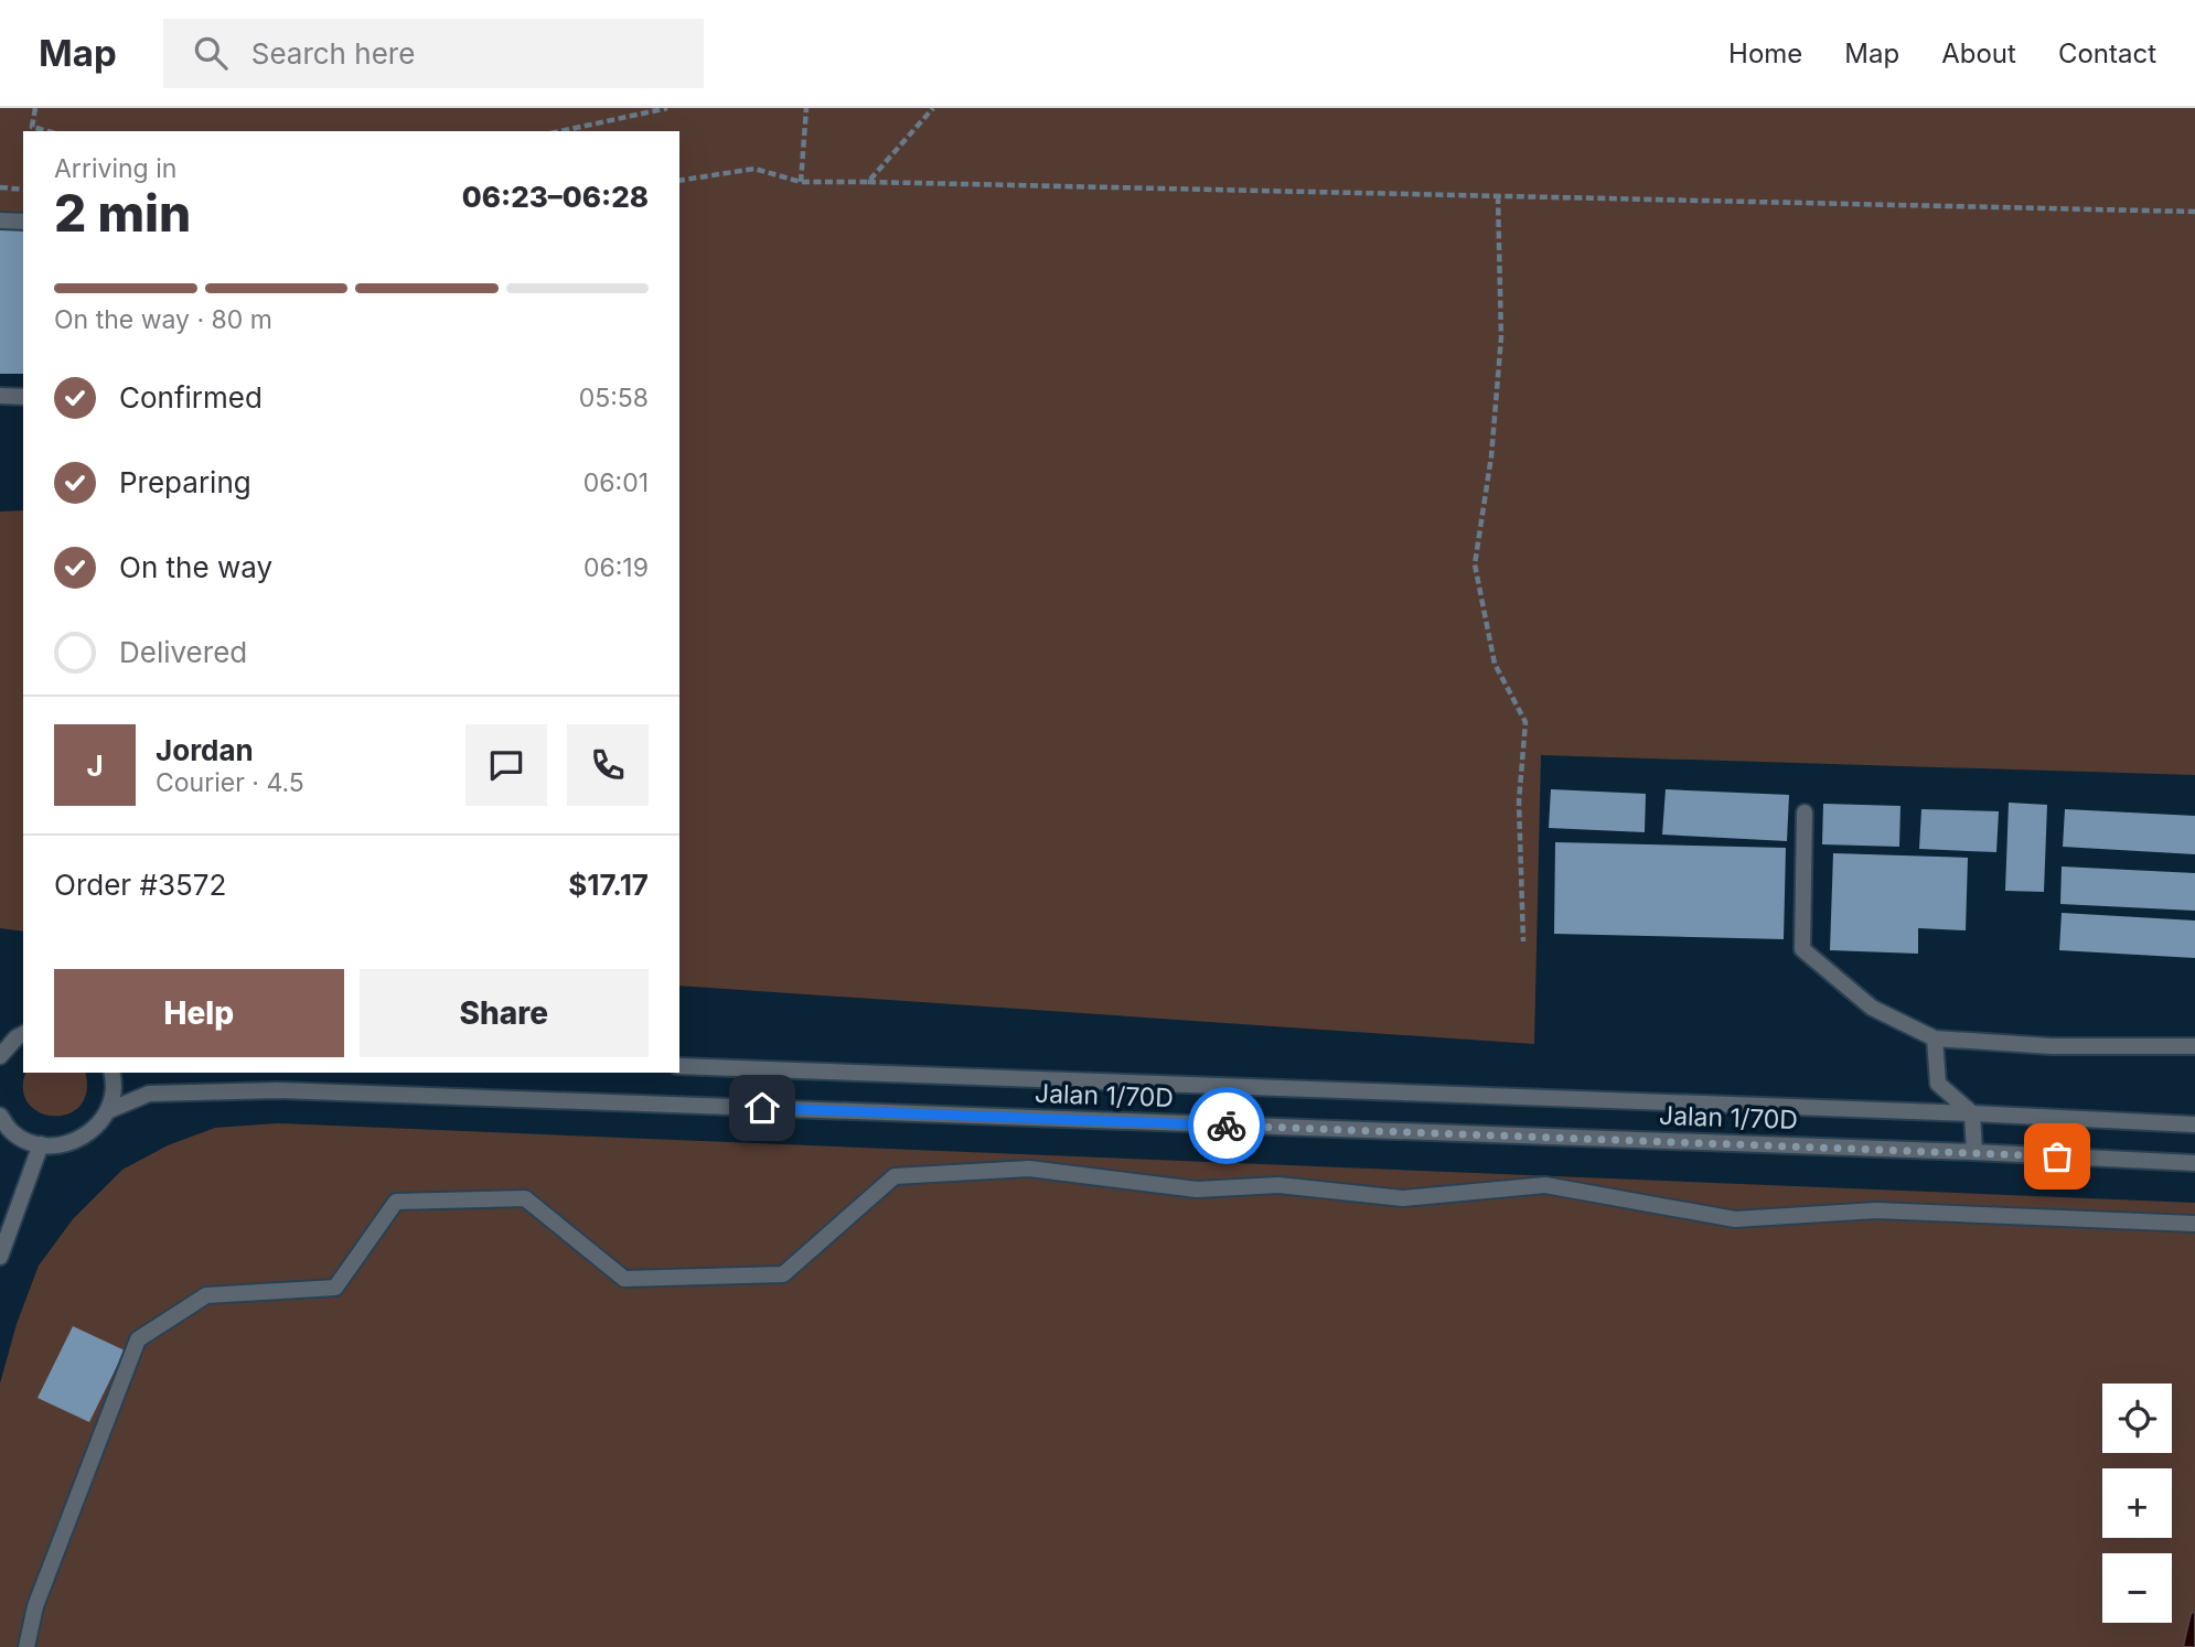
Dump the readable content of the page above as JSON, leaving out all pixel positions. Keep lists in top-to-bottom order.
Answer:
{
  "streets": {
    "street": ["Jalan 1/70D"]
  },
  "page": {
    "header": "Map",
    "search": "Search here",
    "nav": [
      "Home",
      "Map",
      "About",
      "Contact"
    ],
    "heading": ["2 min", "Arriving in", "06:23–06:28"],
    "panel": [
      "Jordan",
      "Courier · 4.5",
      "Order #3572",
      "$17.17"
    ],
    "bar": "On the way · 80 m",
    "list": [
      ["Confirmed", "05:58"],
      ["Preparing", "06:01"],
      ["On the way", "06:19"],
      "Delivered"
    ],
    "round": "J",
    "buttons": ["Help", "Share"],
    "map_buttons": ["+", "−"]
  }
}
